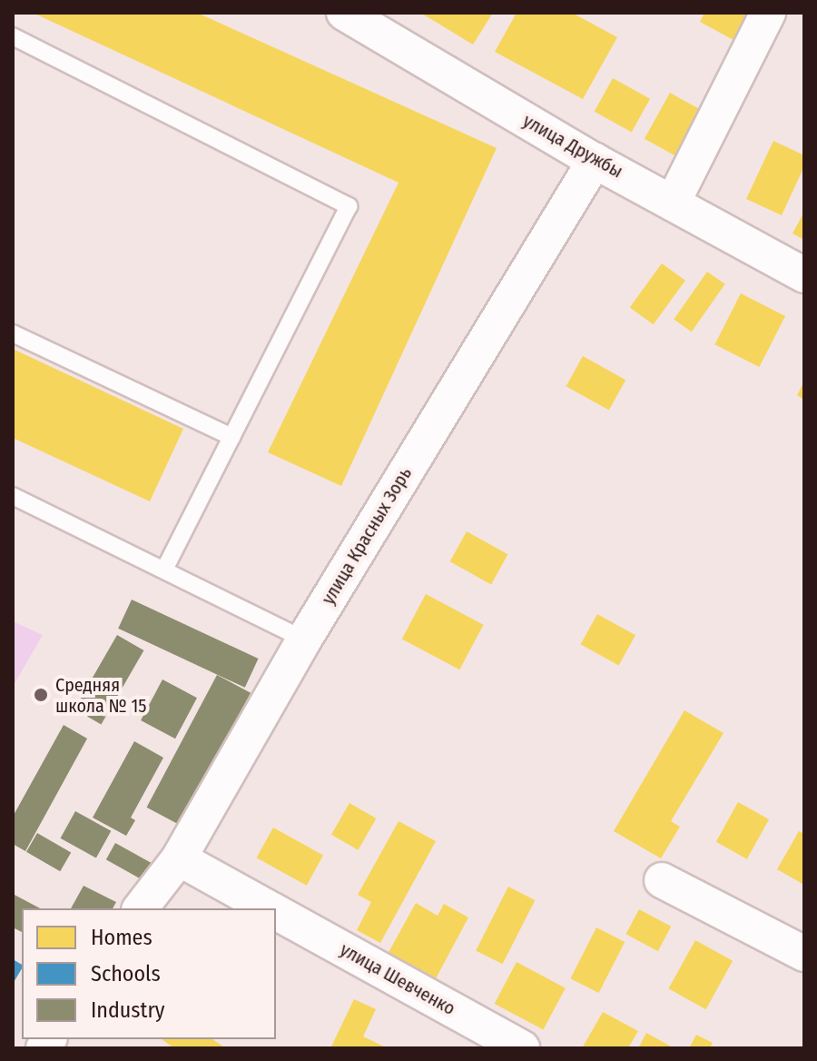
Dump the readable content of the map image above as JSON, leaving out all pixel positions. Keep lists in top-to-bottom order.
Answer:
{
  "streets": {
    "street": ["улица Дружбы", "улица Красных Зорь", "улица Шевченко"]
  },
  "crossings": [
    ["улица Дружбы", "улица Красных Зорь"],
    ["улица Красных Зорь", "улица Шевченко"]
  ],
  "places": ["Средняя школа № 15"],
  "legend": ["Homes", "Schools", "Industry"]
}
